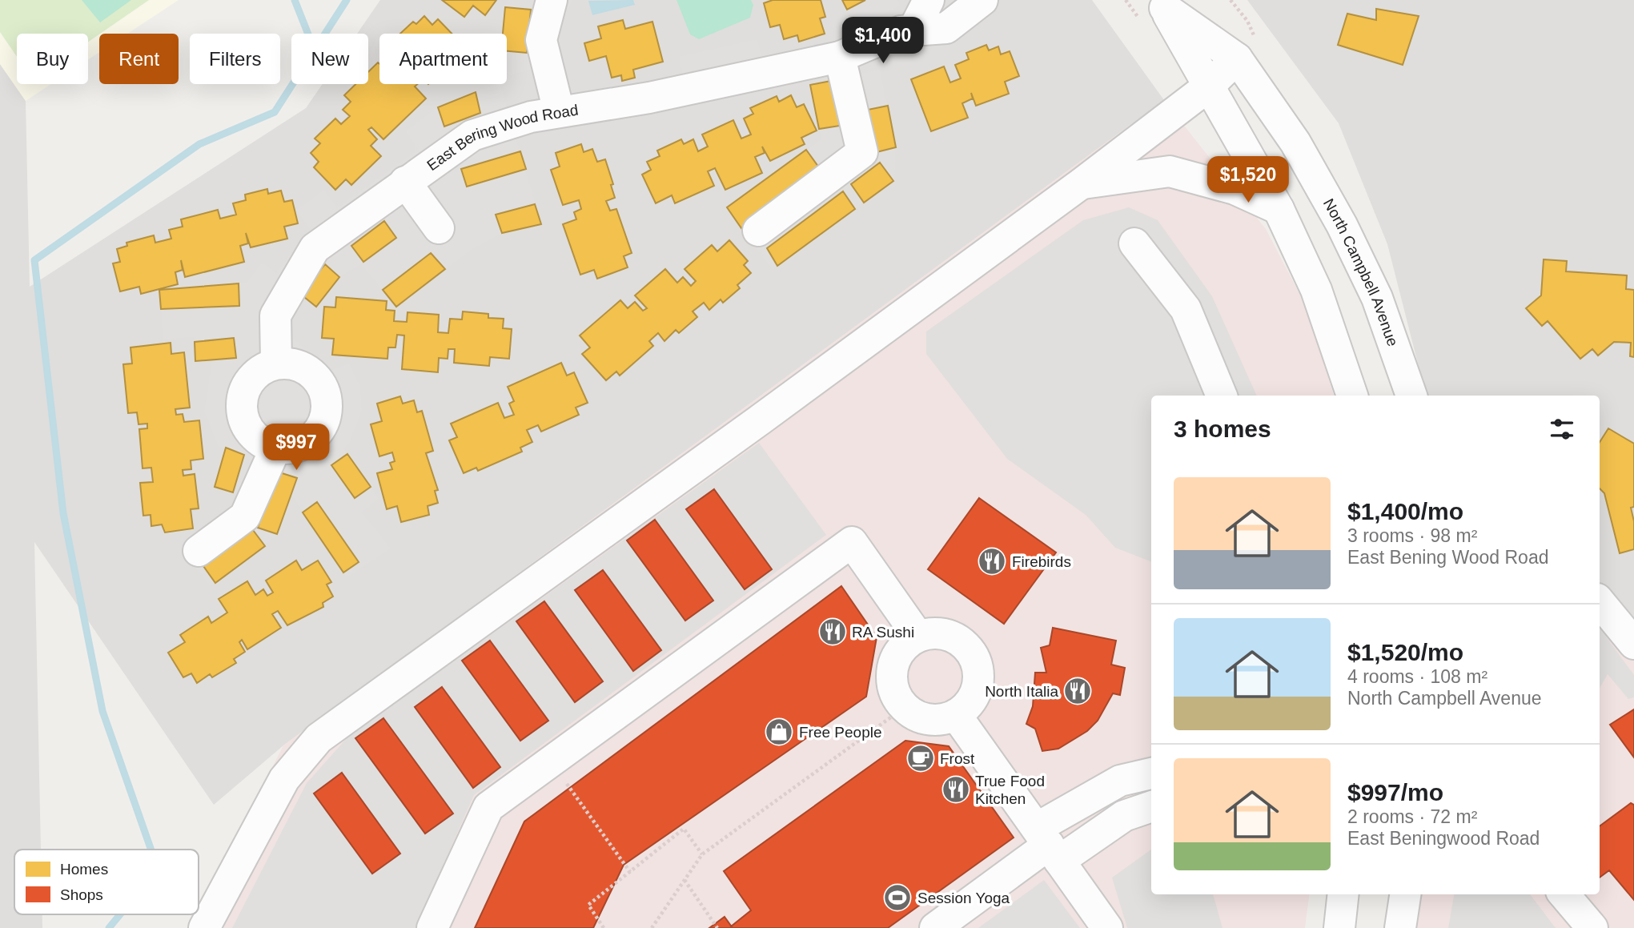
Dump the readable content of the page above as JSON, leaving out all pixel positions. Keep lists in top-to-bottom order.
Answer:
{
  "streets": {
    "street": ["East Bering Wood Road", "North Campbell Avenue"]
  },
  "places": {
    "restaurant": [
      "Firebirds",
      "RA Sushi",
      "North Italia",
      "True Food Kitchen"
    ],
    "shop": ["Free People"],
    "cafe": ["Frost"],
    "sports": ["Session Yoga"]
  },
  "legend": ["Homes", "Shops"],
  "page": {
    "price": ["$1,400", "$1,520", "$997"],
    "chip": [
      "Buy",
      "Rent",
      "Filters",
      "New",
      "Apartment"
    ],
    "heading": "3 homes",
    "list": [
      {
        "name": "$1,400/mo",
        "note": "3 rooms · 98 m² · East Bening Wood Road"
      },
      {
        "name": "$1,520/mo",
        "note": "4 rooms · 108 m² · North Campbell Avenue"
      },
      {
        "name": "$997/mo",
        "note": "2 rooms · 72 m² · East Beningwood Road"
      }
    ]
  }
}
